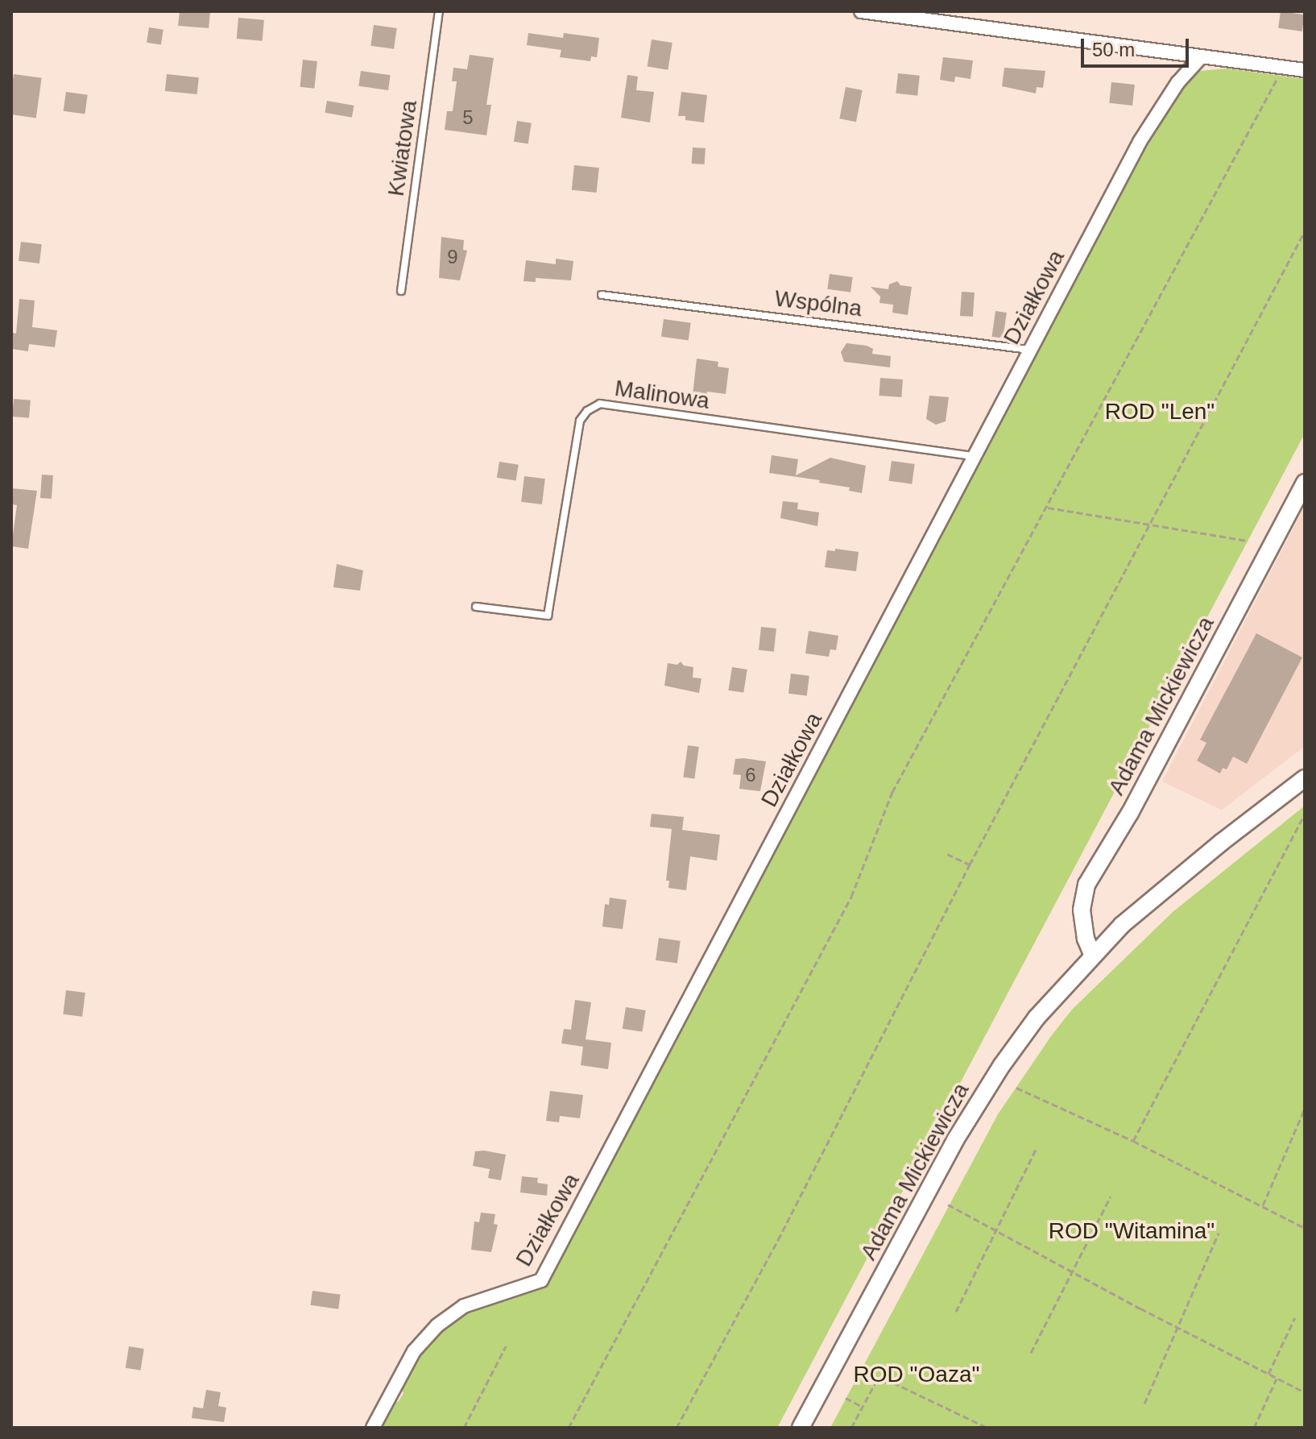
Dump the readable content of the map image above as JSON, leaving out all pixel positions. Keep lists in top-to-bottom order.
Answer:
{
  "streets": {
    "street": ["Działkowa", "Adama Mickiewicza"],
    "lane": ["Kwiatowa", "Wspólna", "Malinowa"]
  },
  "crossings": [
    ["Działkowa", "Wspólna"],
    ["Działkowa", "Malinowa"]
  ],
  "parks": ["ROD \"Len\"", "ROD \"Witamina\"", "ROD \"Oaza\""],
  "house_numbers": ["5", "9", "6"],
  "scale_bar": "50 m"
}
